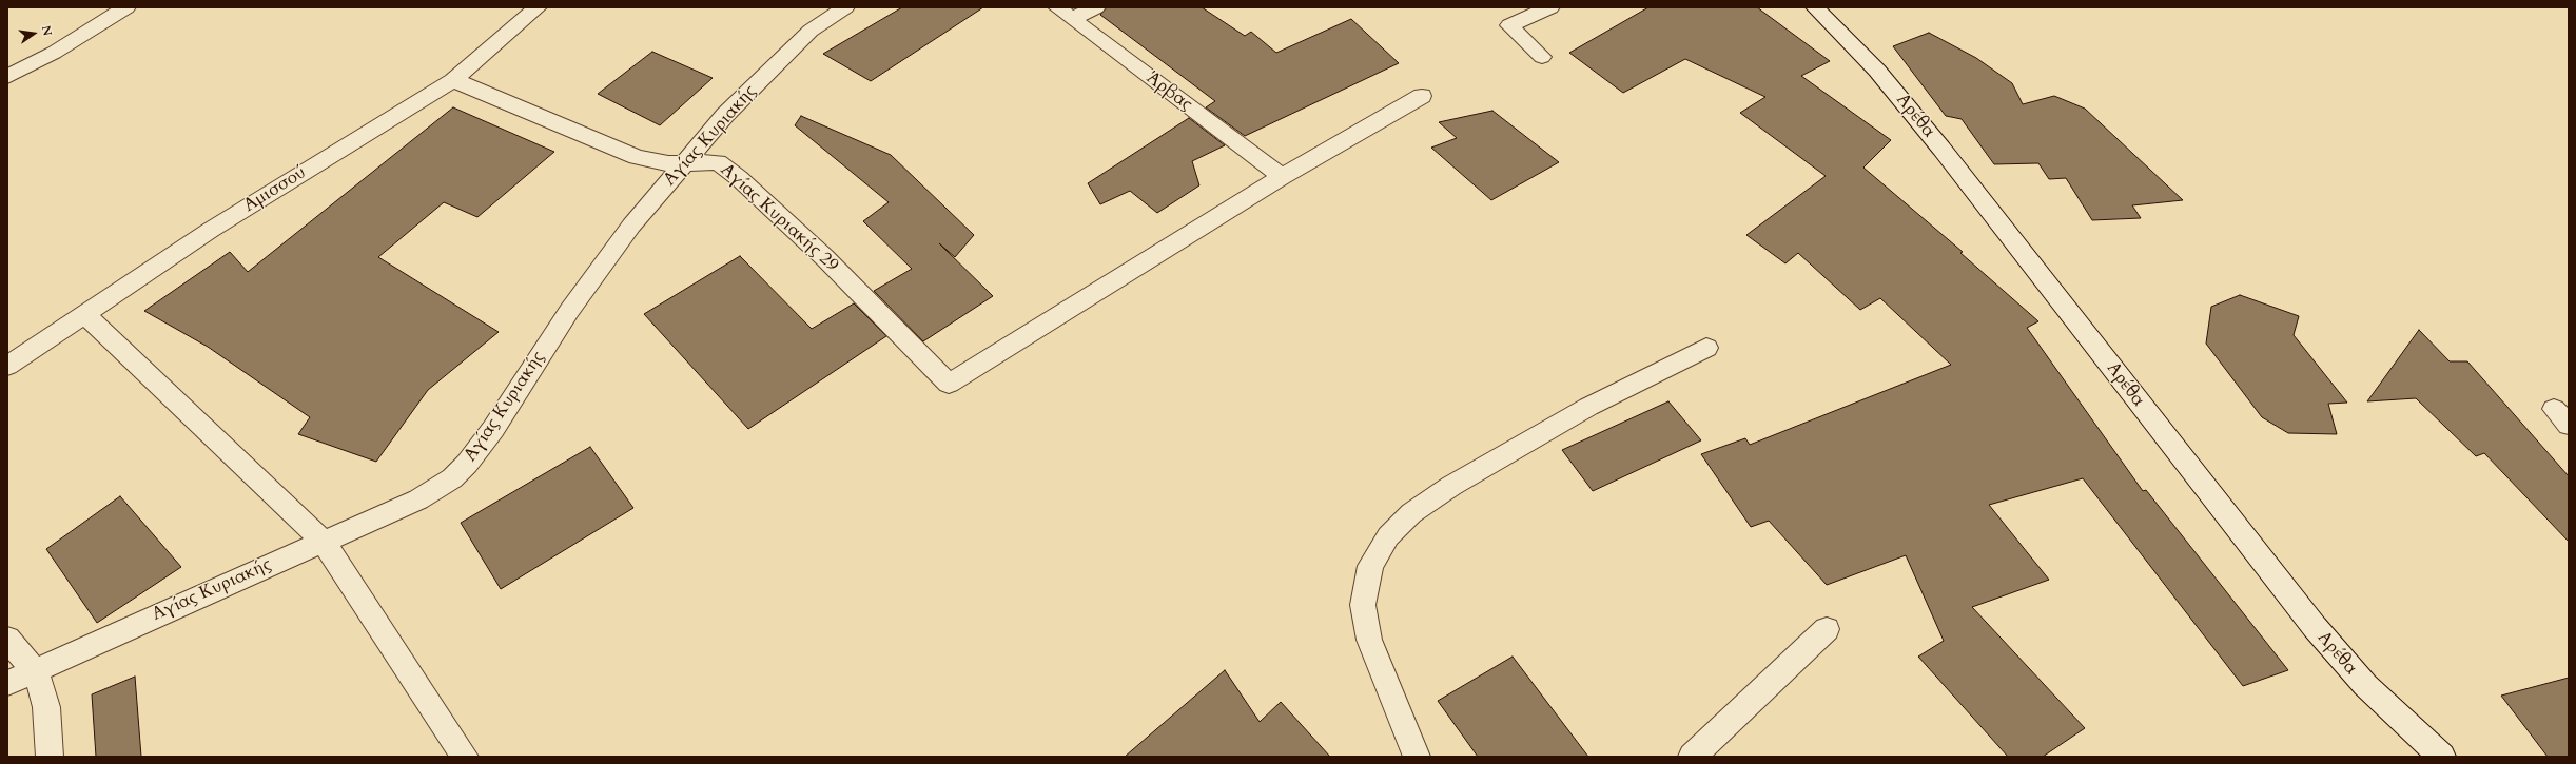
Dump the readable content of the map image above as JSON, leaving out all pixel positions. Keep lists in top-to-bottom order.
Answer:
{
  "streets": {
    "street": [
      "Άρβας",
      "Αρέθα",
      "Αγίας Κυριακής",
      "Αμισσού",
      "Αγίας Κυριακής 29"
    ]
  },
  "crossings": [
    ["Άρβας", "Αγίας Κυριακής 29"],
    ["Αγίας Κυριακής", "Αγίας Κυριακής 29"],
    ["Αμισσού", "Αγίας Κυριακής 29"]
  ],
  "north": "right"
}
